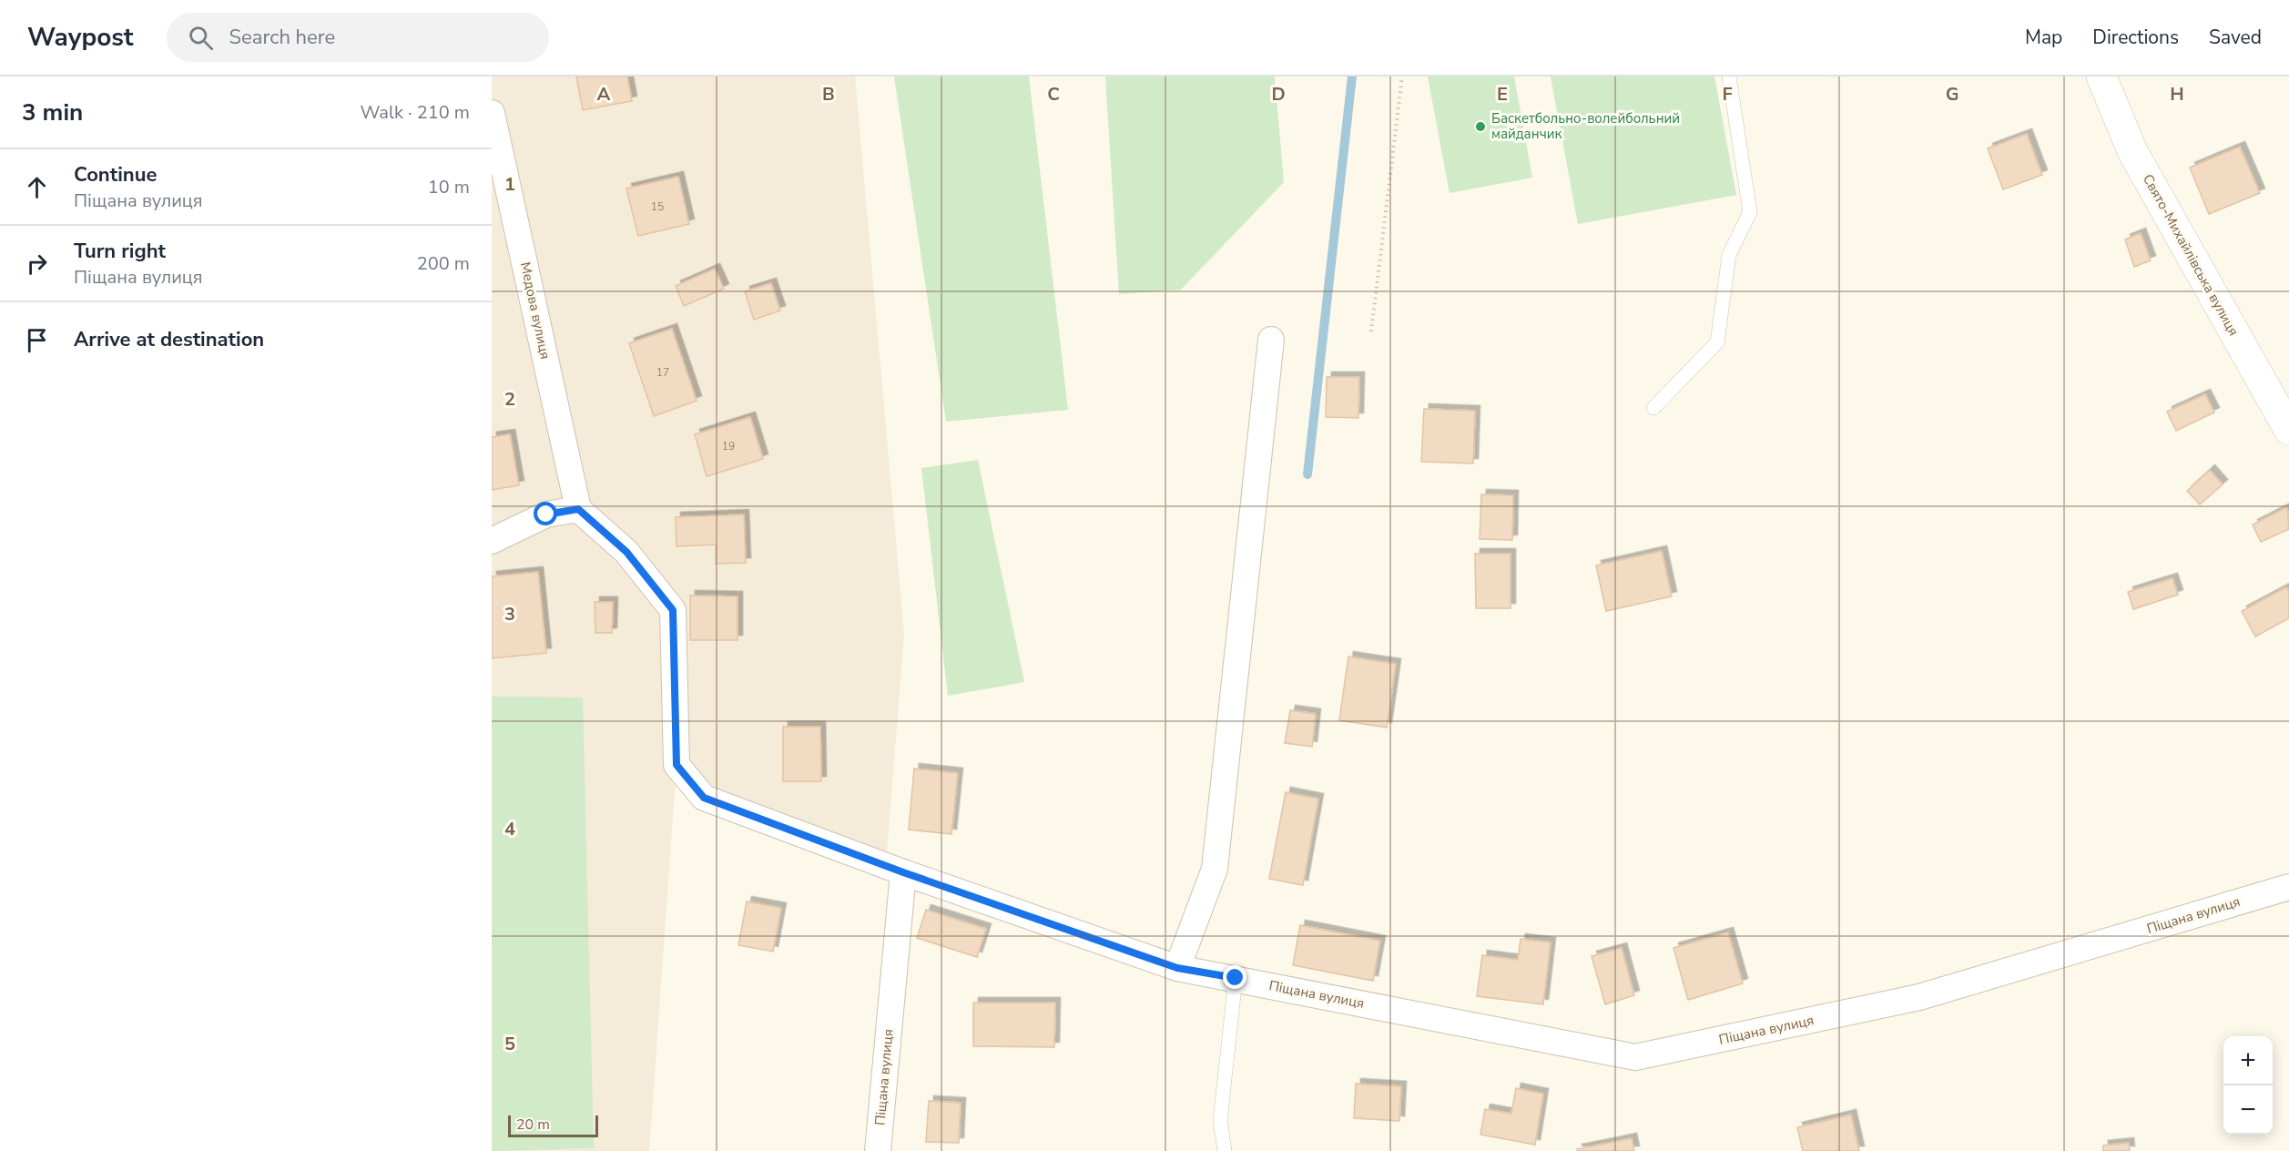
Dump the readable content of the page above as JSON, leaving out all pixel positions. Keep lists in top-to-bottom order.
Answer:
{
  "streets": {
    "street": ["Свято-Михайлівська вулиця", "Медова вулиця", "Піщана вулиця"]
  },
  "crossings": [
    ["Медова вулиця", "Піщана вулиця"]
  ],
  "places": ["Баскетбольно-волейбольний майданчик"],
  "house_numbers": ["15", "17", "19"],
  "scale_bar": "20 m",
  "page": {
    "header": "Waypost",
    "search": "Search here",
    "nav": ["Map", "Directions", "Saved"],
    "heading": ["3 min", "Walk · 210 m"],
    "list": [
      ["Continue", "Піщана вулиця", "10 m"],
      ["Turn right", "Піщана вулиця", "200 m"],
      "Arrive at destination"
    ],
    "map_buttons": ["+", "−"],
    "scale": "20 m"
  },
  "grid": {
    "columns": [
      "A",
      "B",
      "C",
      "D",
      "E",
      "F",
      "G",
      "H"
    ],
    "rows": [
      "1",
      "2",
      "3",
      "4",
      "5"
    ]
  }
}
